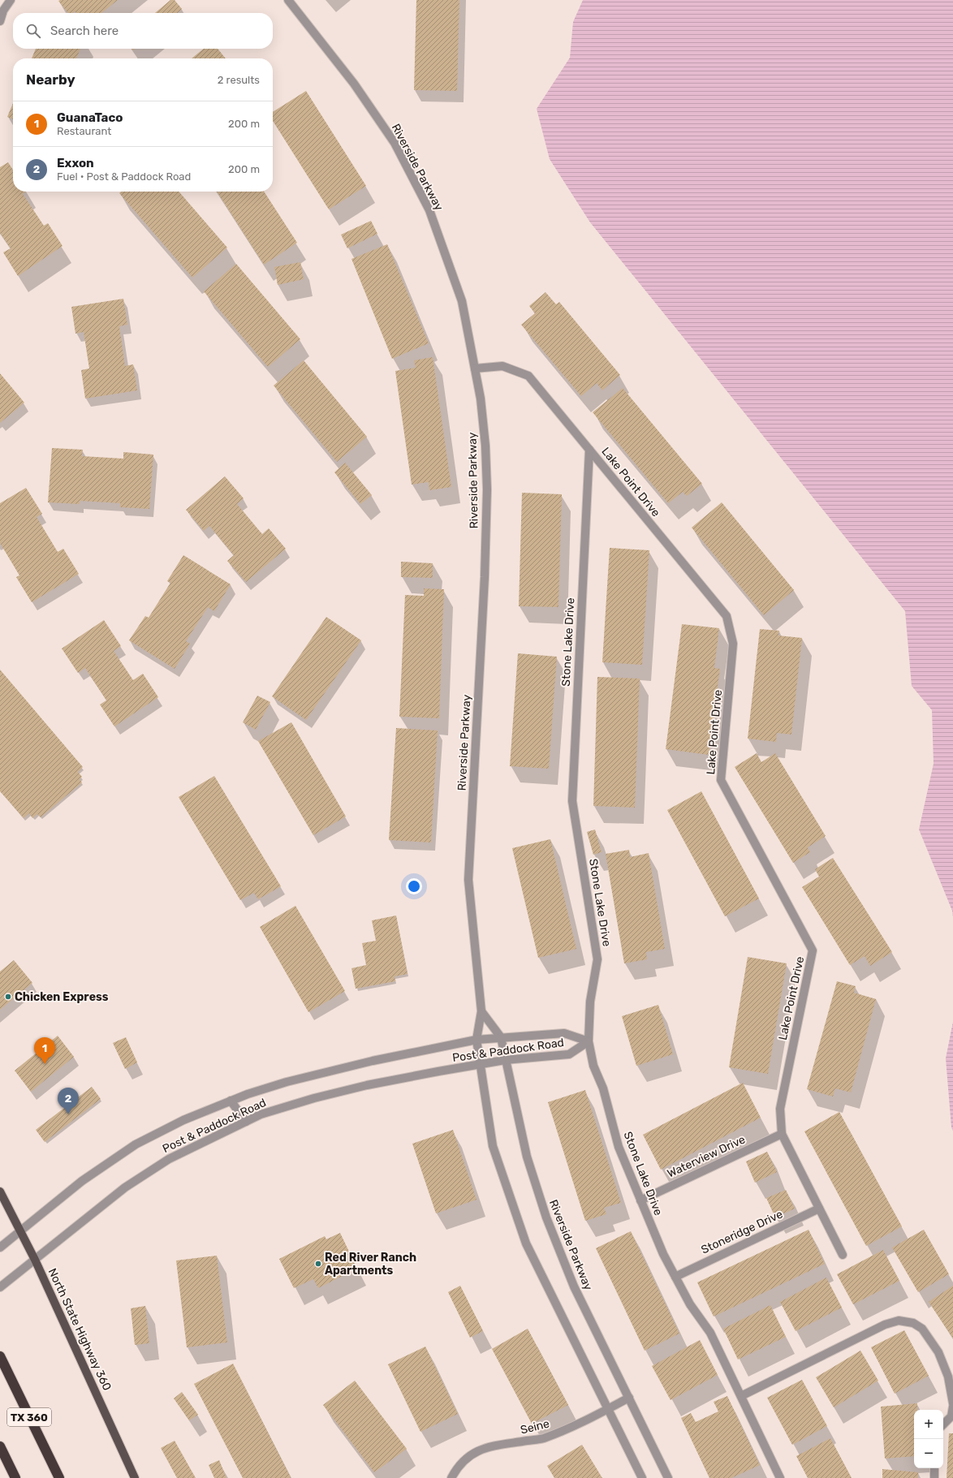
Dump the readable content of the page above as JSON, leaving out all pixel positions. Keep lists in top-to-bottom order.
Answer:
{
  "streets": {
    "highway": ["TX 360"],
    "main road": ["North State Highway 360"],
    "street": [
      "Riverside Parkway",
      "Lake Point Drive",
      "Stone Lake Drive",
      "Post & Paddock Road",
      "Waterview Drive",
      "Stoneridge Drive",
      "Seine"
    ]
  },
  "crossings": [
    ["Riverside Parkway", "Lake Point Drive"],
    ["Riverside Parkway", "Post & Paddock Road"],
    ["Riverside Parkway", "Seine"],
    ["Lake Point Drive", "Stone Lake Drive"],
    ["Lake Point Drive", "Waterview Drive"],
    ["Lake Point Drive", "Stoneridge Drive"],
    ["Stone Lake Drive", "Post & Paddock Road"],
    ["Stone Lake Drive", "Waterview Drive"],
    ["Stone Lake Drive", "Stoneridge Drive"],
    ["Post & Paddock Road", "North State Highway 360"]
  ],
  "places": ["Chicken Express", "Red River Ranch Apartments"],
  "page": {
    "search": "Search here",
    "heading": ["Nearby", "2 results"],
    "list": [
      {
        "mark": "1",
        "name": "GuanaTaco",
        "note": "Restaurant",
        "value": "200 m"
      },
      {
        "mark": "2",
        "name": "Exxon",
        "note": "Fuel · Post & Paddock Road",
        "value": "200 m"
      }
    ],
    "pins": ["1", "2"],
    "map_buttons": ["+", "−"]
  }
}
